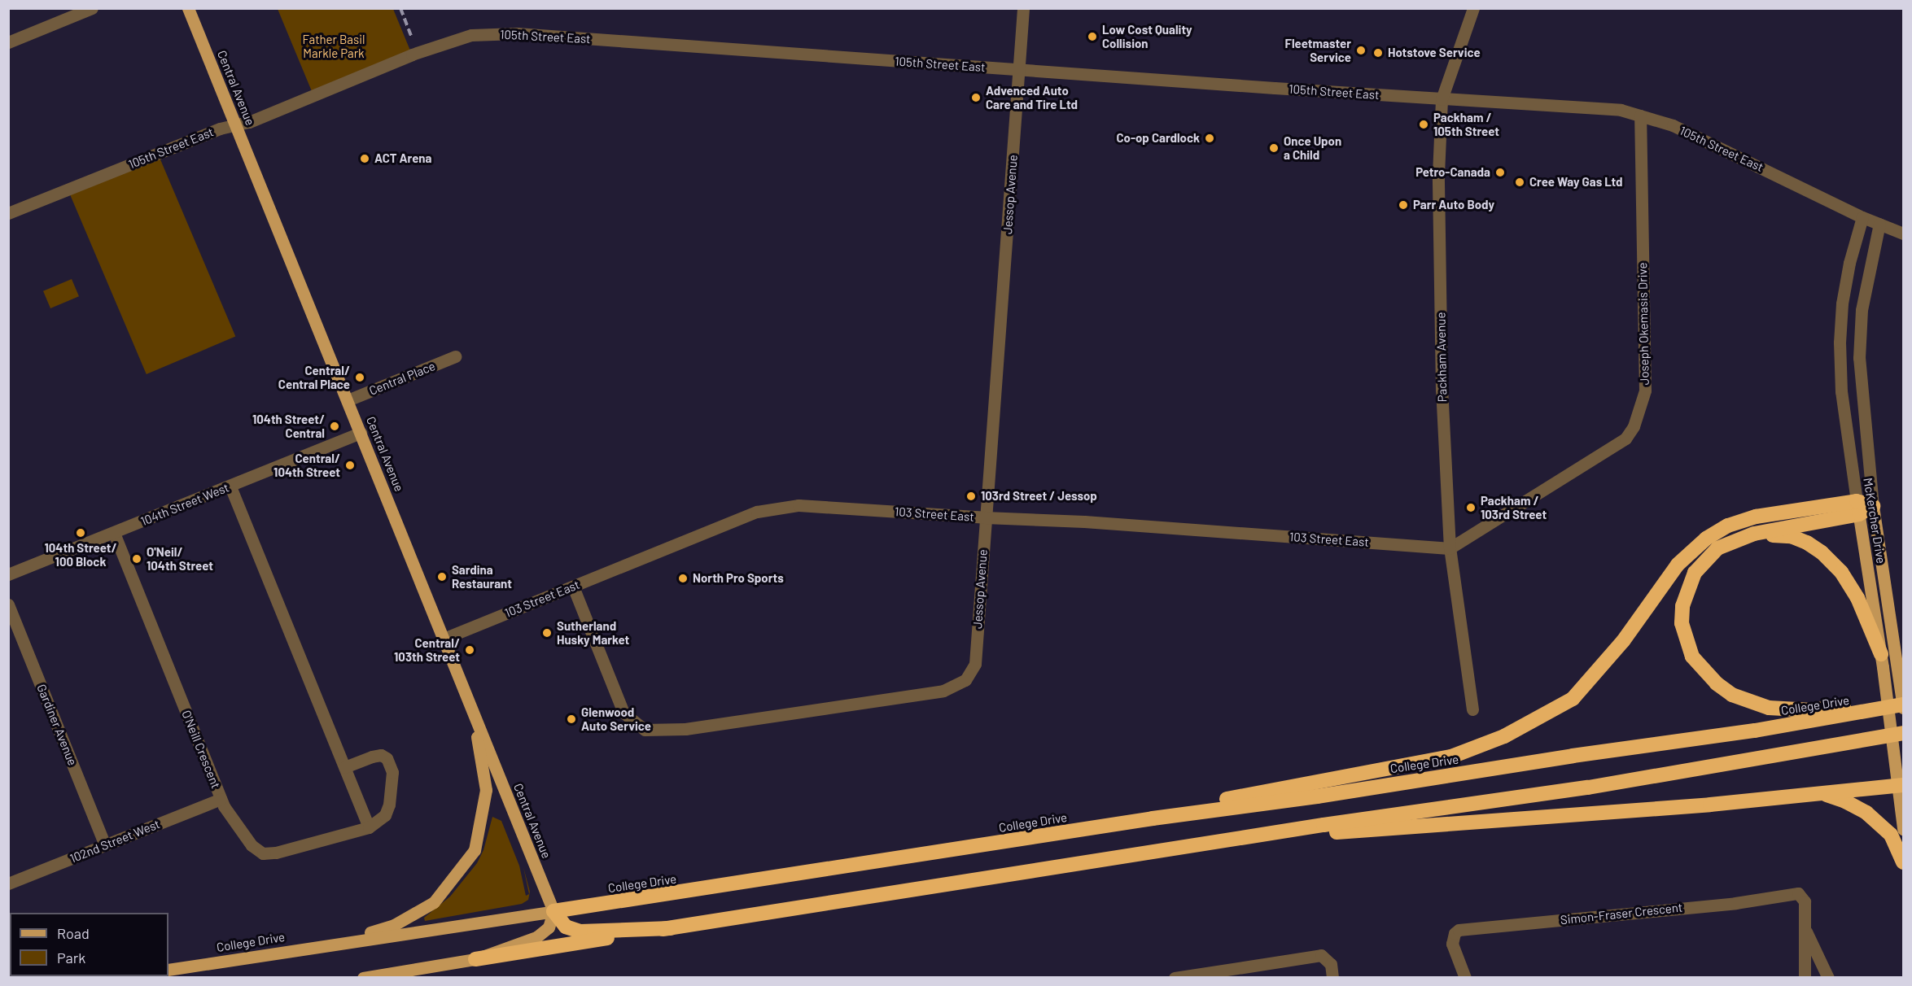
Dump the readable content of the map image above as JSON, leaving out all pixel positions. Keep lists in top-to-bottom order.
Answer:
{
  "streets": {
    "highway": ["College Drive"],
    "main road": ["Central Avenue", "McKercher Drive"],
    "street": [
      "105th Street East",
      "Jessop Avenue",
      "Joseph Okemasis Drive",
      "Packham Avenue",
      "Central Place",
      "104th Street West",
      "103 Street East",
      "Gardiner Avenue",
      "O'Neill Crescent",
      "102nd Street West",
      "Simon-Fraser Crescent"
    ]
  },
  "crossings": [
    ["105th Street East", "Central Avenue"],
    ["105th Street East", "Jessop Avenue"],
    ["105th Street East", "Joseph Okemasis Drive"],
    ["105th Street East", "Packham Avenue"],
    ["105th Street East", "McKercher Drive"],
    ["Central Avenue", "Central Place"],
    ["Central Avenue", "104th Street West"],
    ["Central Avenue", "103 Street East"],
    ["Central Avenue", "College Drive"],
    ["Jessop Avenue", "103 Street East"],
    ["Joseph Okemasis Drive", "Packham Avenue"],
    ["Joseph Okemasis Drive", "103 Street East"],
    ["Packham Avenue", "103 Street East"],
    ["104th Street West", "O'Neill Crescent"],
    ["McKercher Drive", "College Drive"],
    ["Gardiner Avenue", "102nd Street West"],
    ["O'Neill Crescent", "102nd Street West"]
  ],
  "parks": ["Father Basil Markle Park"],
  "places": [
    "Low Cost Quality Collision",
    "Fleetmaster Service",
    "Hotstove Service",
    "Advenced Auto Care and Tire Ltd",
    "Packham / 105th Street",
    "Co-op Cardlock",
    "Once Upon a Child",
    "ACT Arena",
    "Petro-Canada",
    "Cree Way Gas Ltd",
    "Parr Auto Body",
    "Central/ Central Place",
    "104th Street/ Central",
    "Central/ 104th Street",
    "103rd Street / Jessop",
    "Packham / 103rd Street",
    "104th Street/ 100 Block",
    "O'Neil/ 104th Street",
    "Sardina Restaurant",
    "North Pro Sports",
    "Sutherland Husky Market",
    "Central/ 103th Street",
    "Glenwood Auto Service"
  ],
  "legend": ["Road", "Park"]
}
